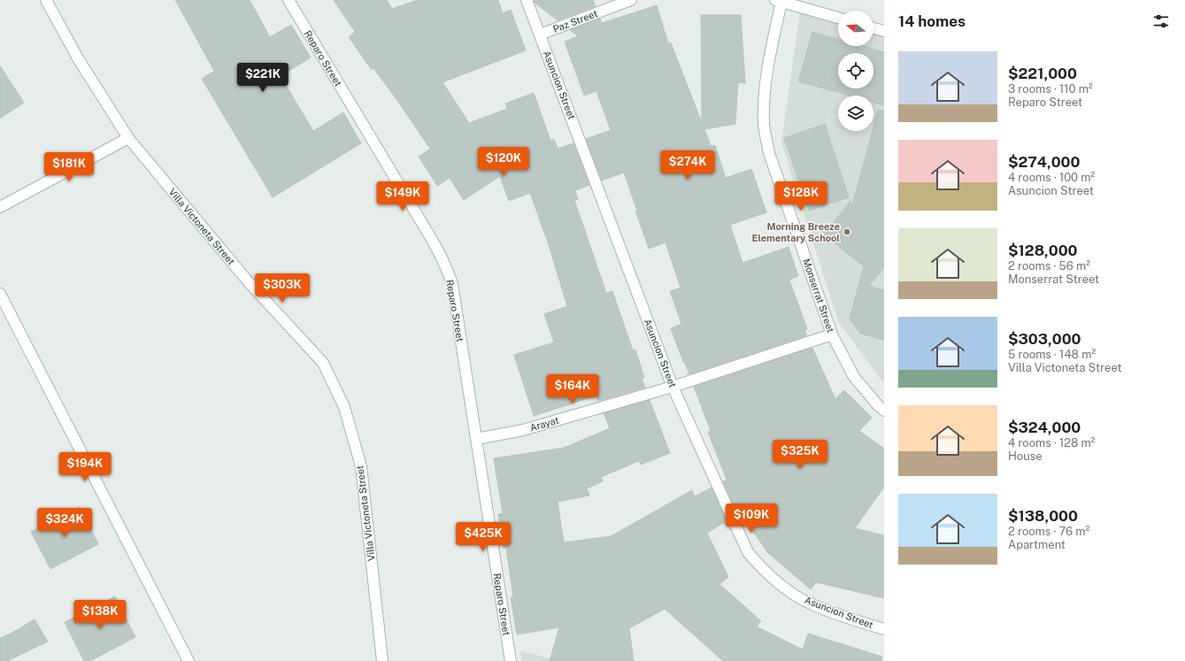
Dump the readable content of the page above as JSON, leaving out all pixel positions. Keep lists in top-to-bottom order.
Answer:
{
  "streets": {
    "street": [
      "Paz Street",
      "Reparo Street",
      "Asuncion Street",
      "Villa Victoneta Street",
      "Monserrat Street",
      "Arayat"
    ]
  },
  "crossings": [
    ["Paz Street", "Asuncion Street"],
    ["Reparo Street", "Arayat"],
    ["Asuncion Street", "Arayat"],
    ["Monserrat Street", "Arayat"]
  ],
  "places": ["Morning Breeze Elementary School"],
  "north": "left",
  "page": {
    "heading": "14 homes",
    "list": [
      {
        "name": "$221,000",
        "note": "3 rooms · 110 m² · Reparo Street"
      },
      {
        "name": "$274,000",
        "note": "4 rooms · 100 m² · Asuncion Street"
      },
      {
        "name": "$128,000",
        "note": "2 rooms · 56 m² · Monserrat Street"
      },
      {
        "name": "$303,000",
        "note": "5 rooms · 148 m² · Villa Victoneta Street"
      },
      {
        "name": "$324,000",
        "note": "4 rooms · 128 m² · House"
      },
      {
        "name": "$138,000",
        "note": "2 rooms · 76 m² · Apartment"
      }
    ],
    "price": [
      "$221K",
      "$120K",
      "$274K",
      "$181K",
      "$149K",
      "$128K",
      "$303K",
      "$164K",
      "$325K",
      "$194K",
      "$109K",
      "$324K",
      "$425K",
      "$138K"
    ]
  }
}
